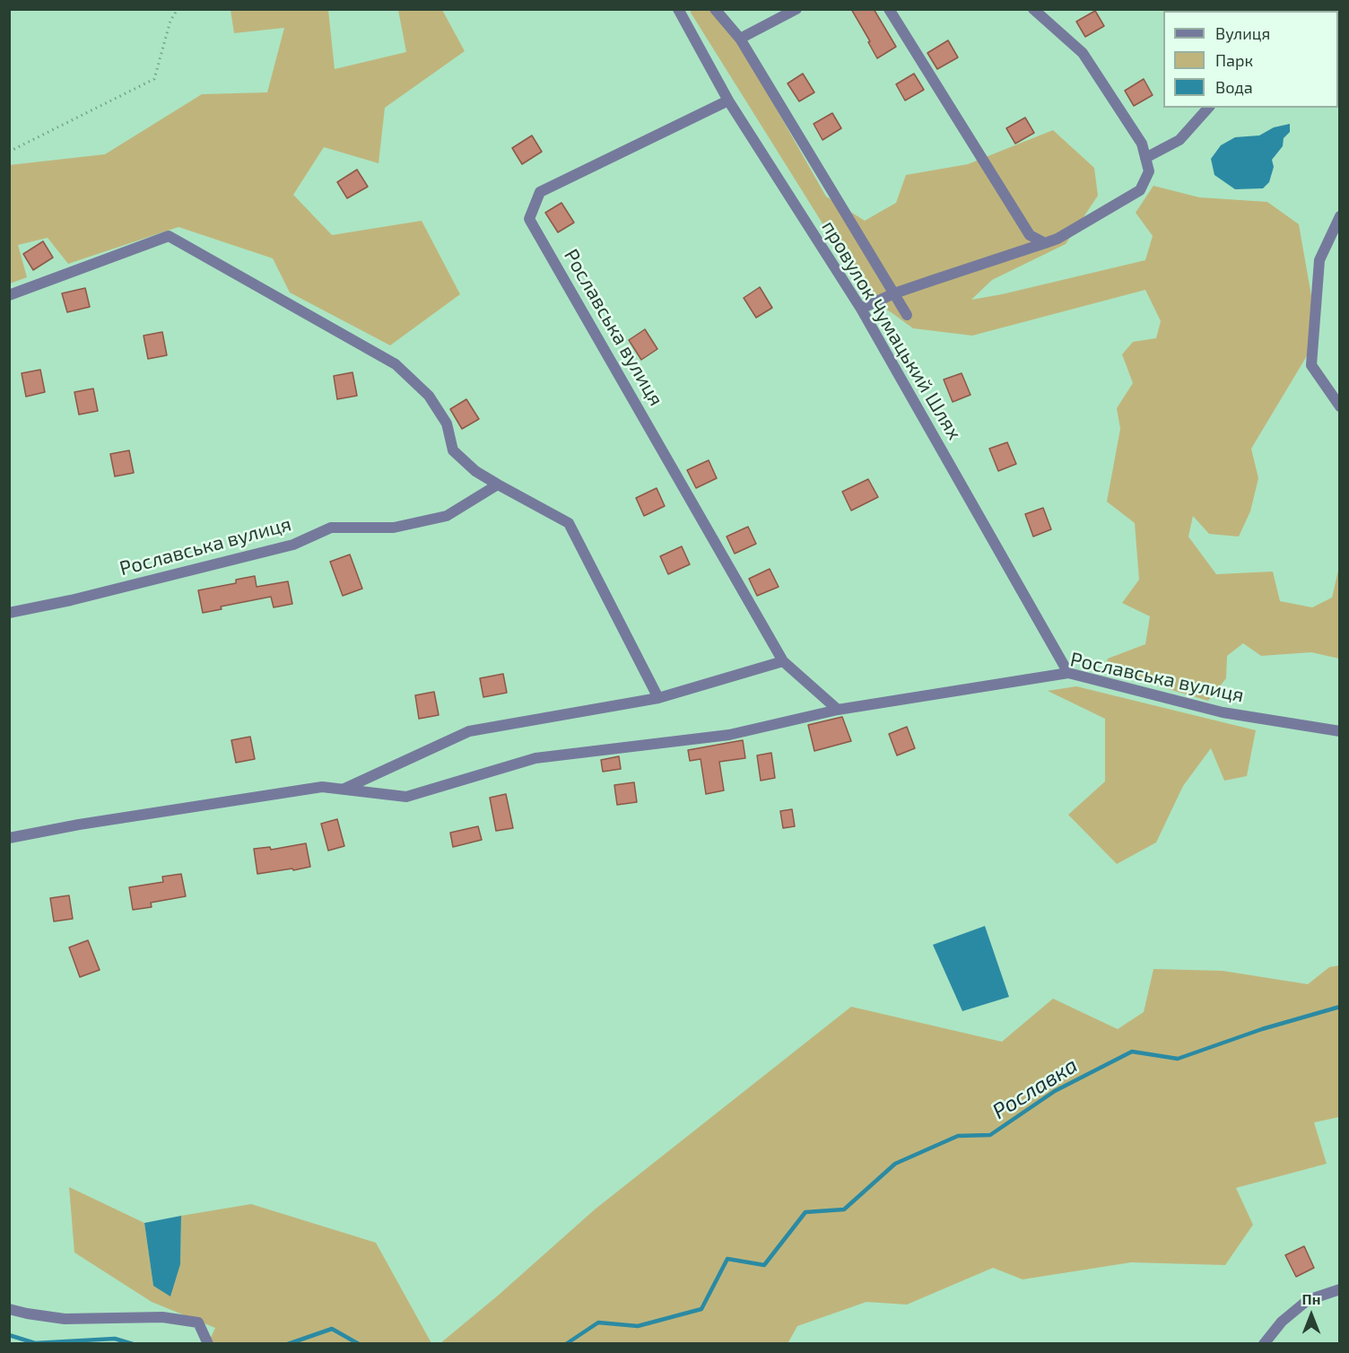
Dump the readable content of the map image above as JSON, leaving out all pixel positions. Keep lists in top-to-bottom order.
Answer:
{
  "streets": {
    "street": ["Рославська вулиця", "провулок Чумацький Шлях"]
  },
  "crossings": [
    ["Рославська вулиця", "провулок Чумацький Шлях"]
  ],
  "water": ["Рославка"],
  "legend": ["Вулиця", "Парк", "Вода"],
  "north": "top"
}
